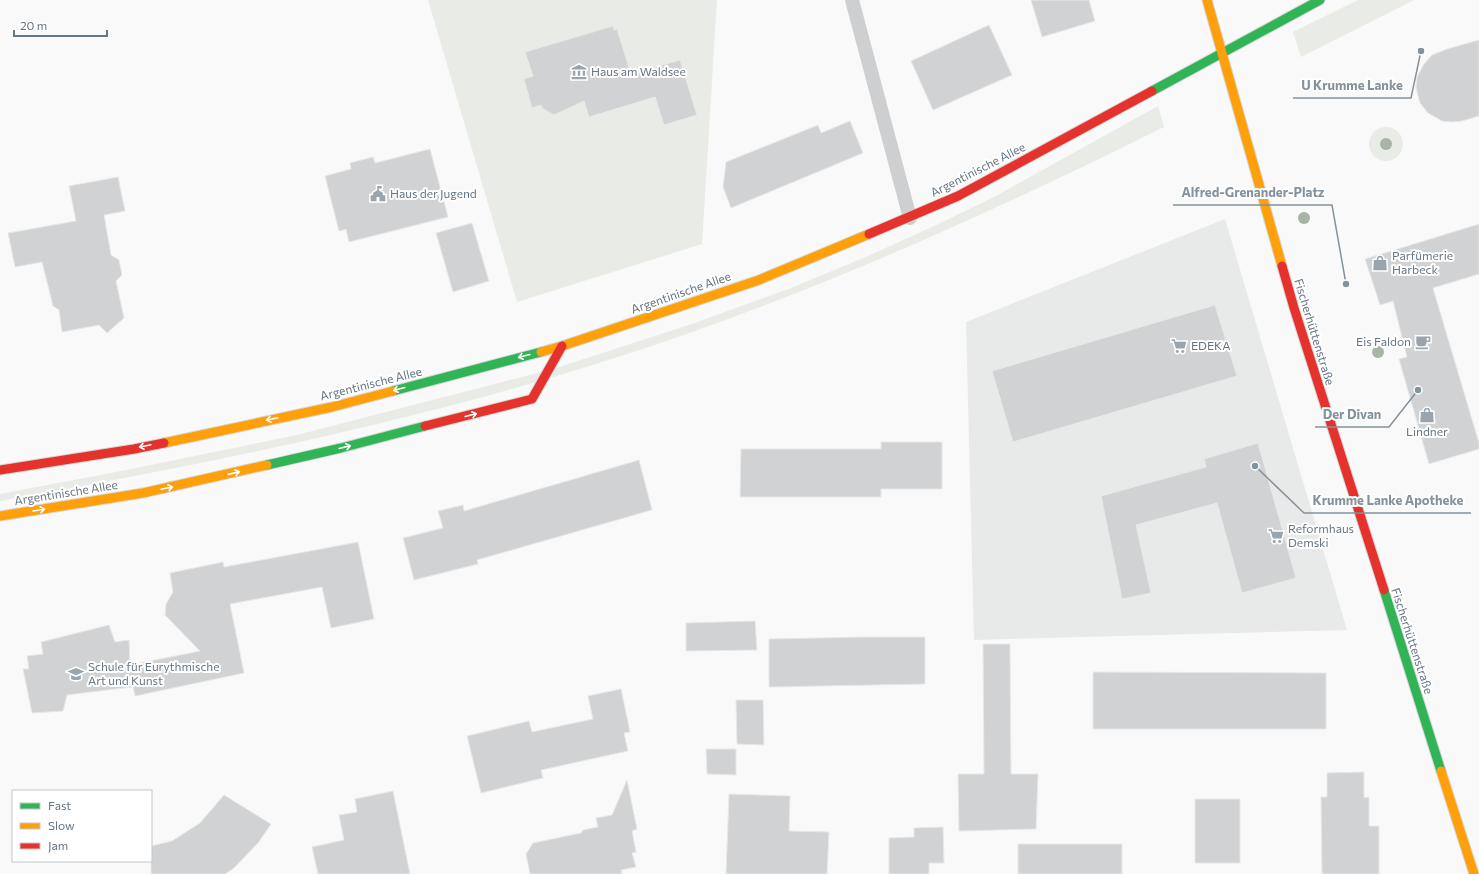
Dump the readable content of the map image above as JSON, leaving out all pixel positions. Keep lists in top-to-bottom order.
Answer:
{
  "streets": {
    "main road": ["Argentinische Allee", "Fischerhüttenstraße"]
  },
  "crossings": [
    ["Argentinische Allee", "Fischerhüttenstraße"]
  ],
  "places": {
    "other": [
      "U Krumme Lanke",
      "Alfred-Grenander-Platz",
      "Der Divan",
      "Krumme Lanke Apotheke"
    ],
    "museum": ["Haus am Waldsee"],
    "public building": ["Haus der Jugend"],
    "shop": ["Parfümerie Harbeck", "Lindner"],
    "cafe": ["Eis Faldon"],
    "supermarket": ["EDEKA", "Reformhaus Demski"],
    "school or university": ["Schule für Eurythmische Art und Kunst"]
  },
  "legend": ["Fast", "Slow", "Jam"],
  "scale_bar": "20 m"
}
